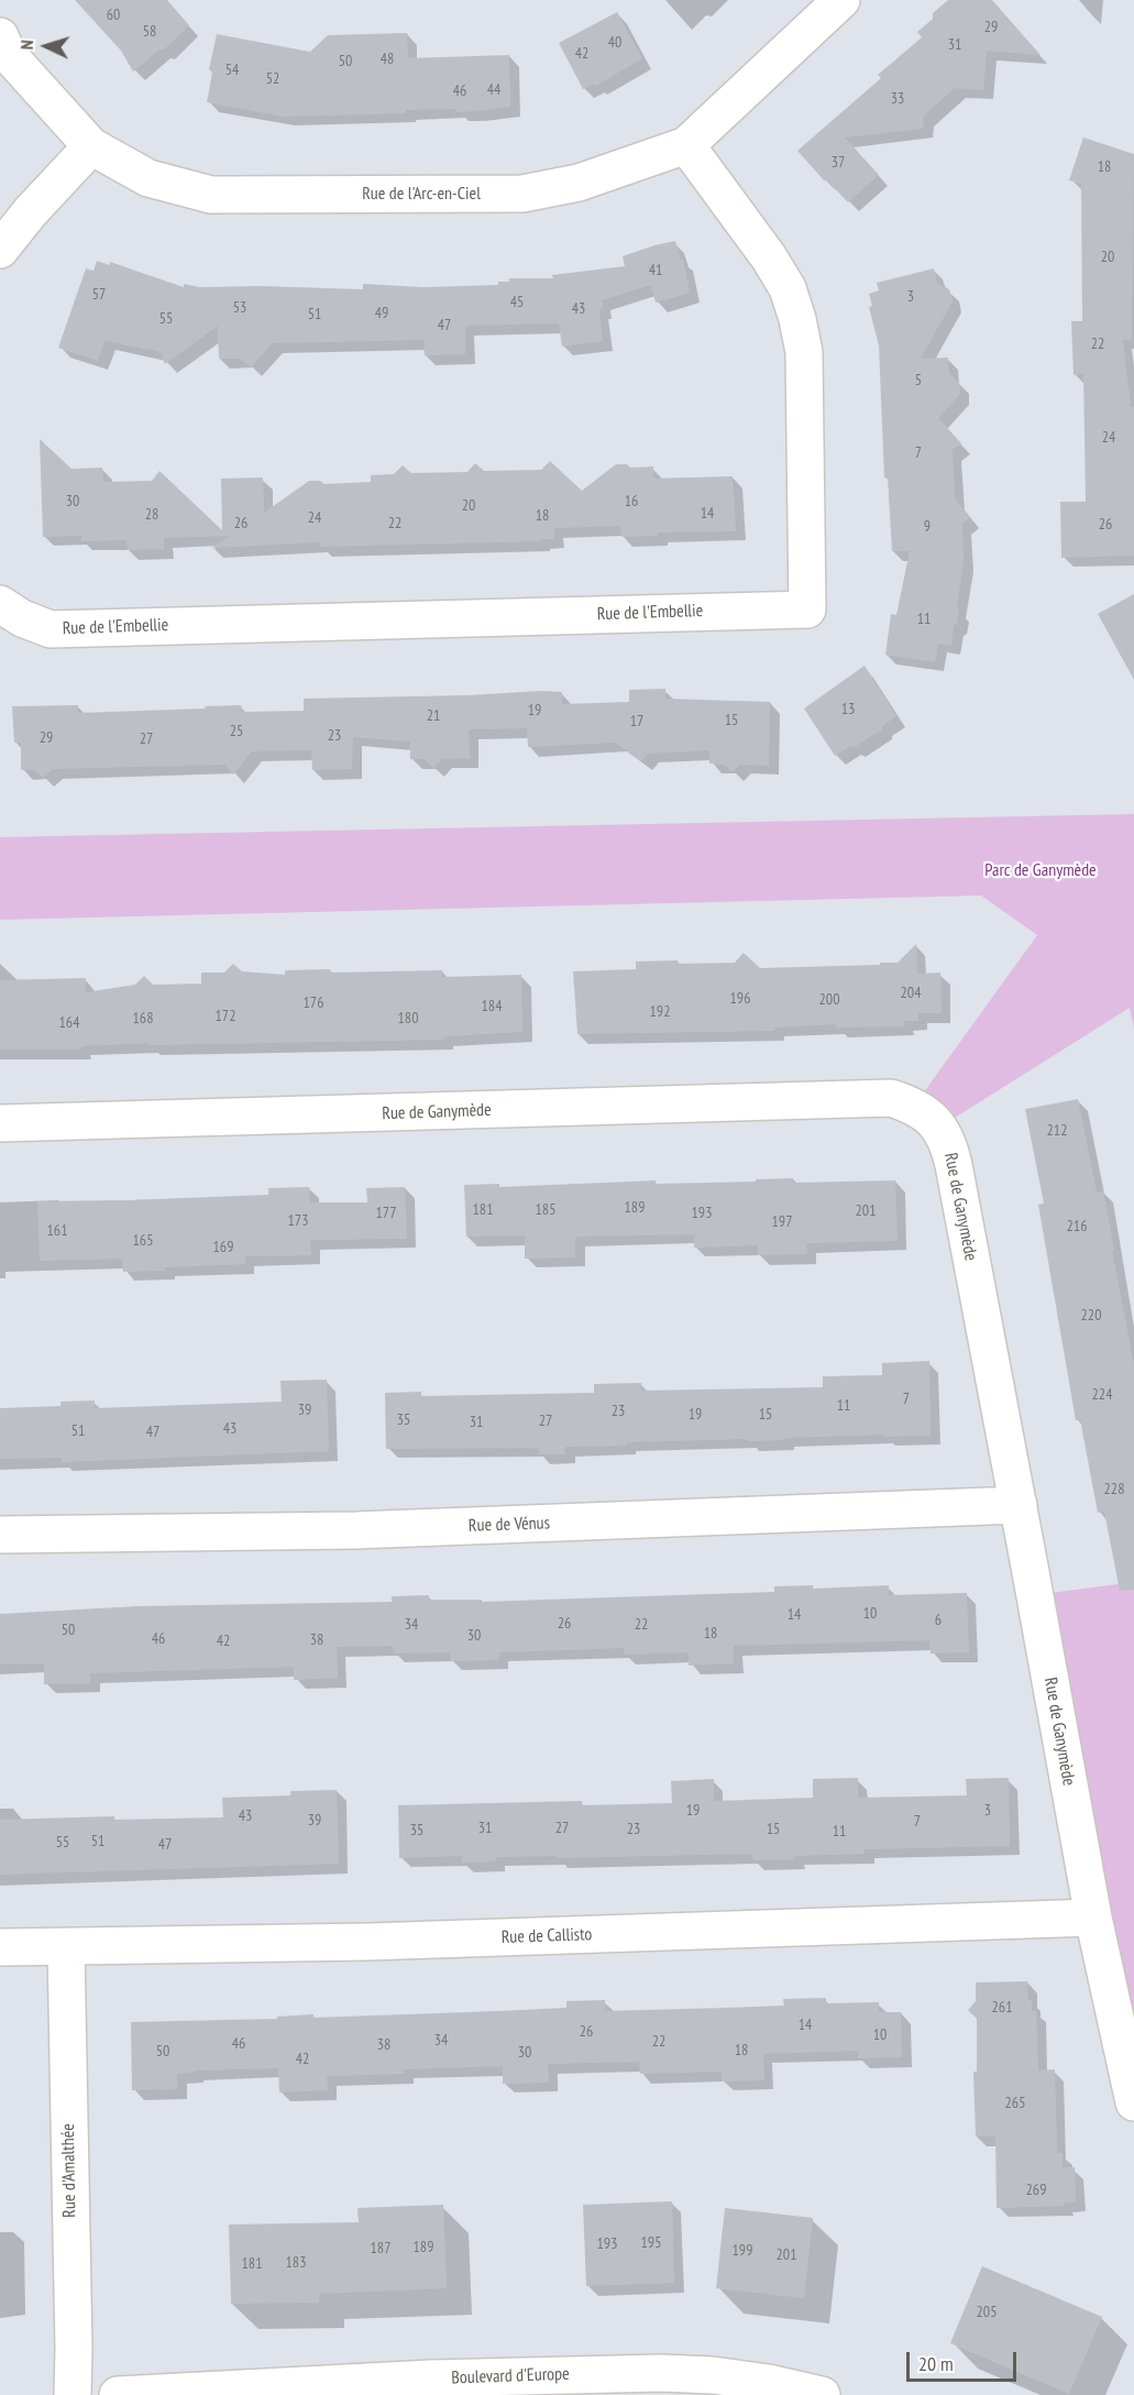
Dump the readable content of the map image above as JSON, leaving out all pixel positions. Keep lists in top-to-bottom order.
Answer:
{
  "streets": {
    "street": [
      "Rue de l'Arc-en-Ciel",
      "Rue de l'Embellie",
      "Rue de Ganymède",
      "Rue de Vénus",
      "Rue de Callisto",
      "Rue d'Amalthée",
      "Boulevard d'Europe"
    ]
  },
  "crossings": [
    ["Rue de l'Arc-en-Ciel", "Rue de l'Embellie"],
    ["Rue de Ganymède", "Rue de Vénus"],
    ["Rue de Ganymède", "Rue de Callisto"],
    ["Rue de Callisto", "Rue d'Amalthée"]
  ],
  "parks": ["Parc de Ganymède"],
  "house_numbers": [
    "60",
    "29",
    "58",
    "40",
    "31",
    "42",
    "48",
    "50",
    "54",
    "52",
    "44",
    "46",
    "33",
    "37",
    "18",
    "20",
    "41",
    "57",
    "3",
    "45",
    "53",
    "43",
    "49",
    "51",
    "55",
    "47",
    "22",
    "5",
    "24",
    "7",
    "30",
    "16",
    "20",
    "14",
    "28",
    "18",
    "24",
    "26",
    "22",
    "26",
    "9",
    "11",
    "13",
    "19",
    "21",
    "15",
    "17",
    "25",
    "23",
    "29",
    "27",
    "204",
    "196",
    "200",
    "176",
    "184",
    "192",
    "172",
    "168",
    "180",
    "164",
    "212",
    "189",
    "181",
    "185",
    "201",
    "177",
    "193",
    "173",
    "197",
    "216",
    "161",
    "165",
    "169",
    "220",
    "224",
    "7",
    "11",
    "39",
    "23",
    "19",
    "15",
    "35",
    "27",
    "31",
    "43",
    "51",
    "47",
    "228",
    "10",
    "14",
    "6",
    "26",
    "34",
    "22",
    "50",
    "18",
    "30",
    "46",
    "38",
    "42",
    "19",
    "3",
    "43",
    "39",
    "7",
    "31",
    "27",
    "23",
    "15",
    "35",
    "11",
    "51",
    "55",
    "47",
    "261",
    "14",
    "26",
    "10",
    "34",
    "22",
    "46",
    "38",
    "18",
    "50",
    "30",
    "42",
    "265",
    "269",
    "195",
    "193",
    "189",
    "187",
    "199",
    "201",
    "183",
    "181",
    "205"
  ],
  "scale_bar": "20 m",
  "north": "left"
}
